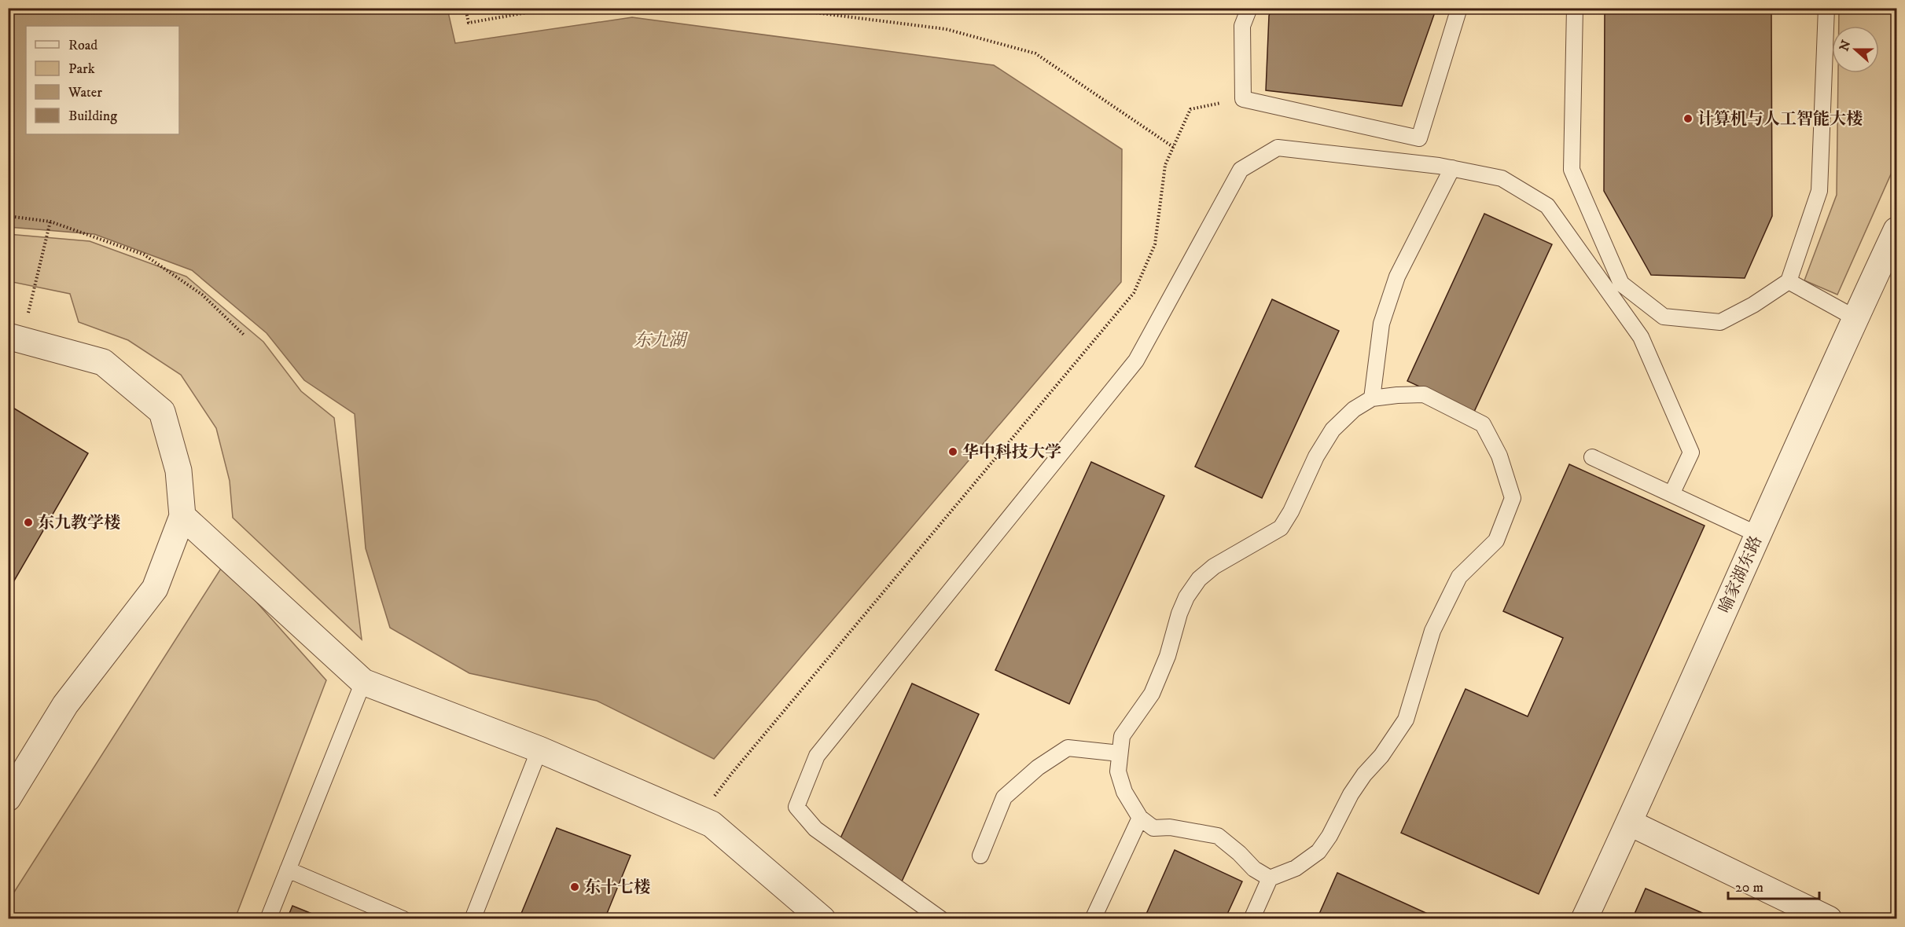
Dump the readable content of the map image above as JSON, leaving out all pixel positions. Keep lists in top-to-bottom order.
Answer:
{
  "streets": {
    "street": ["喻家湖东路"]
  },
  "water": ["东九湖"],
  "places": [
    "计算机与人工智能大楼",
    "华中科技大学",
    "东九教学楼",
    "东十七楼"
  ],
  "legend": [
    "Road",
    "Park",
    "Water",
    "Building"
  ],
  "scale_bar": "20 m",
  "north": "left"
}
